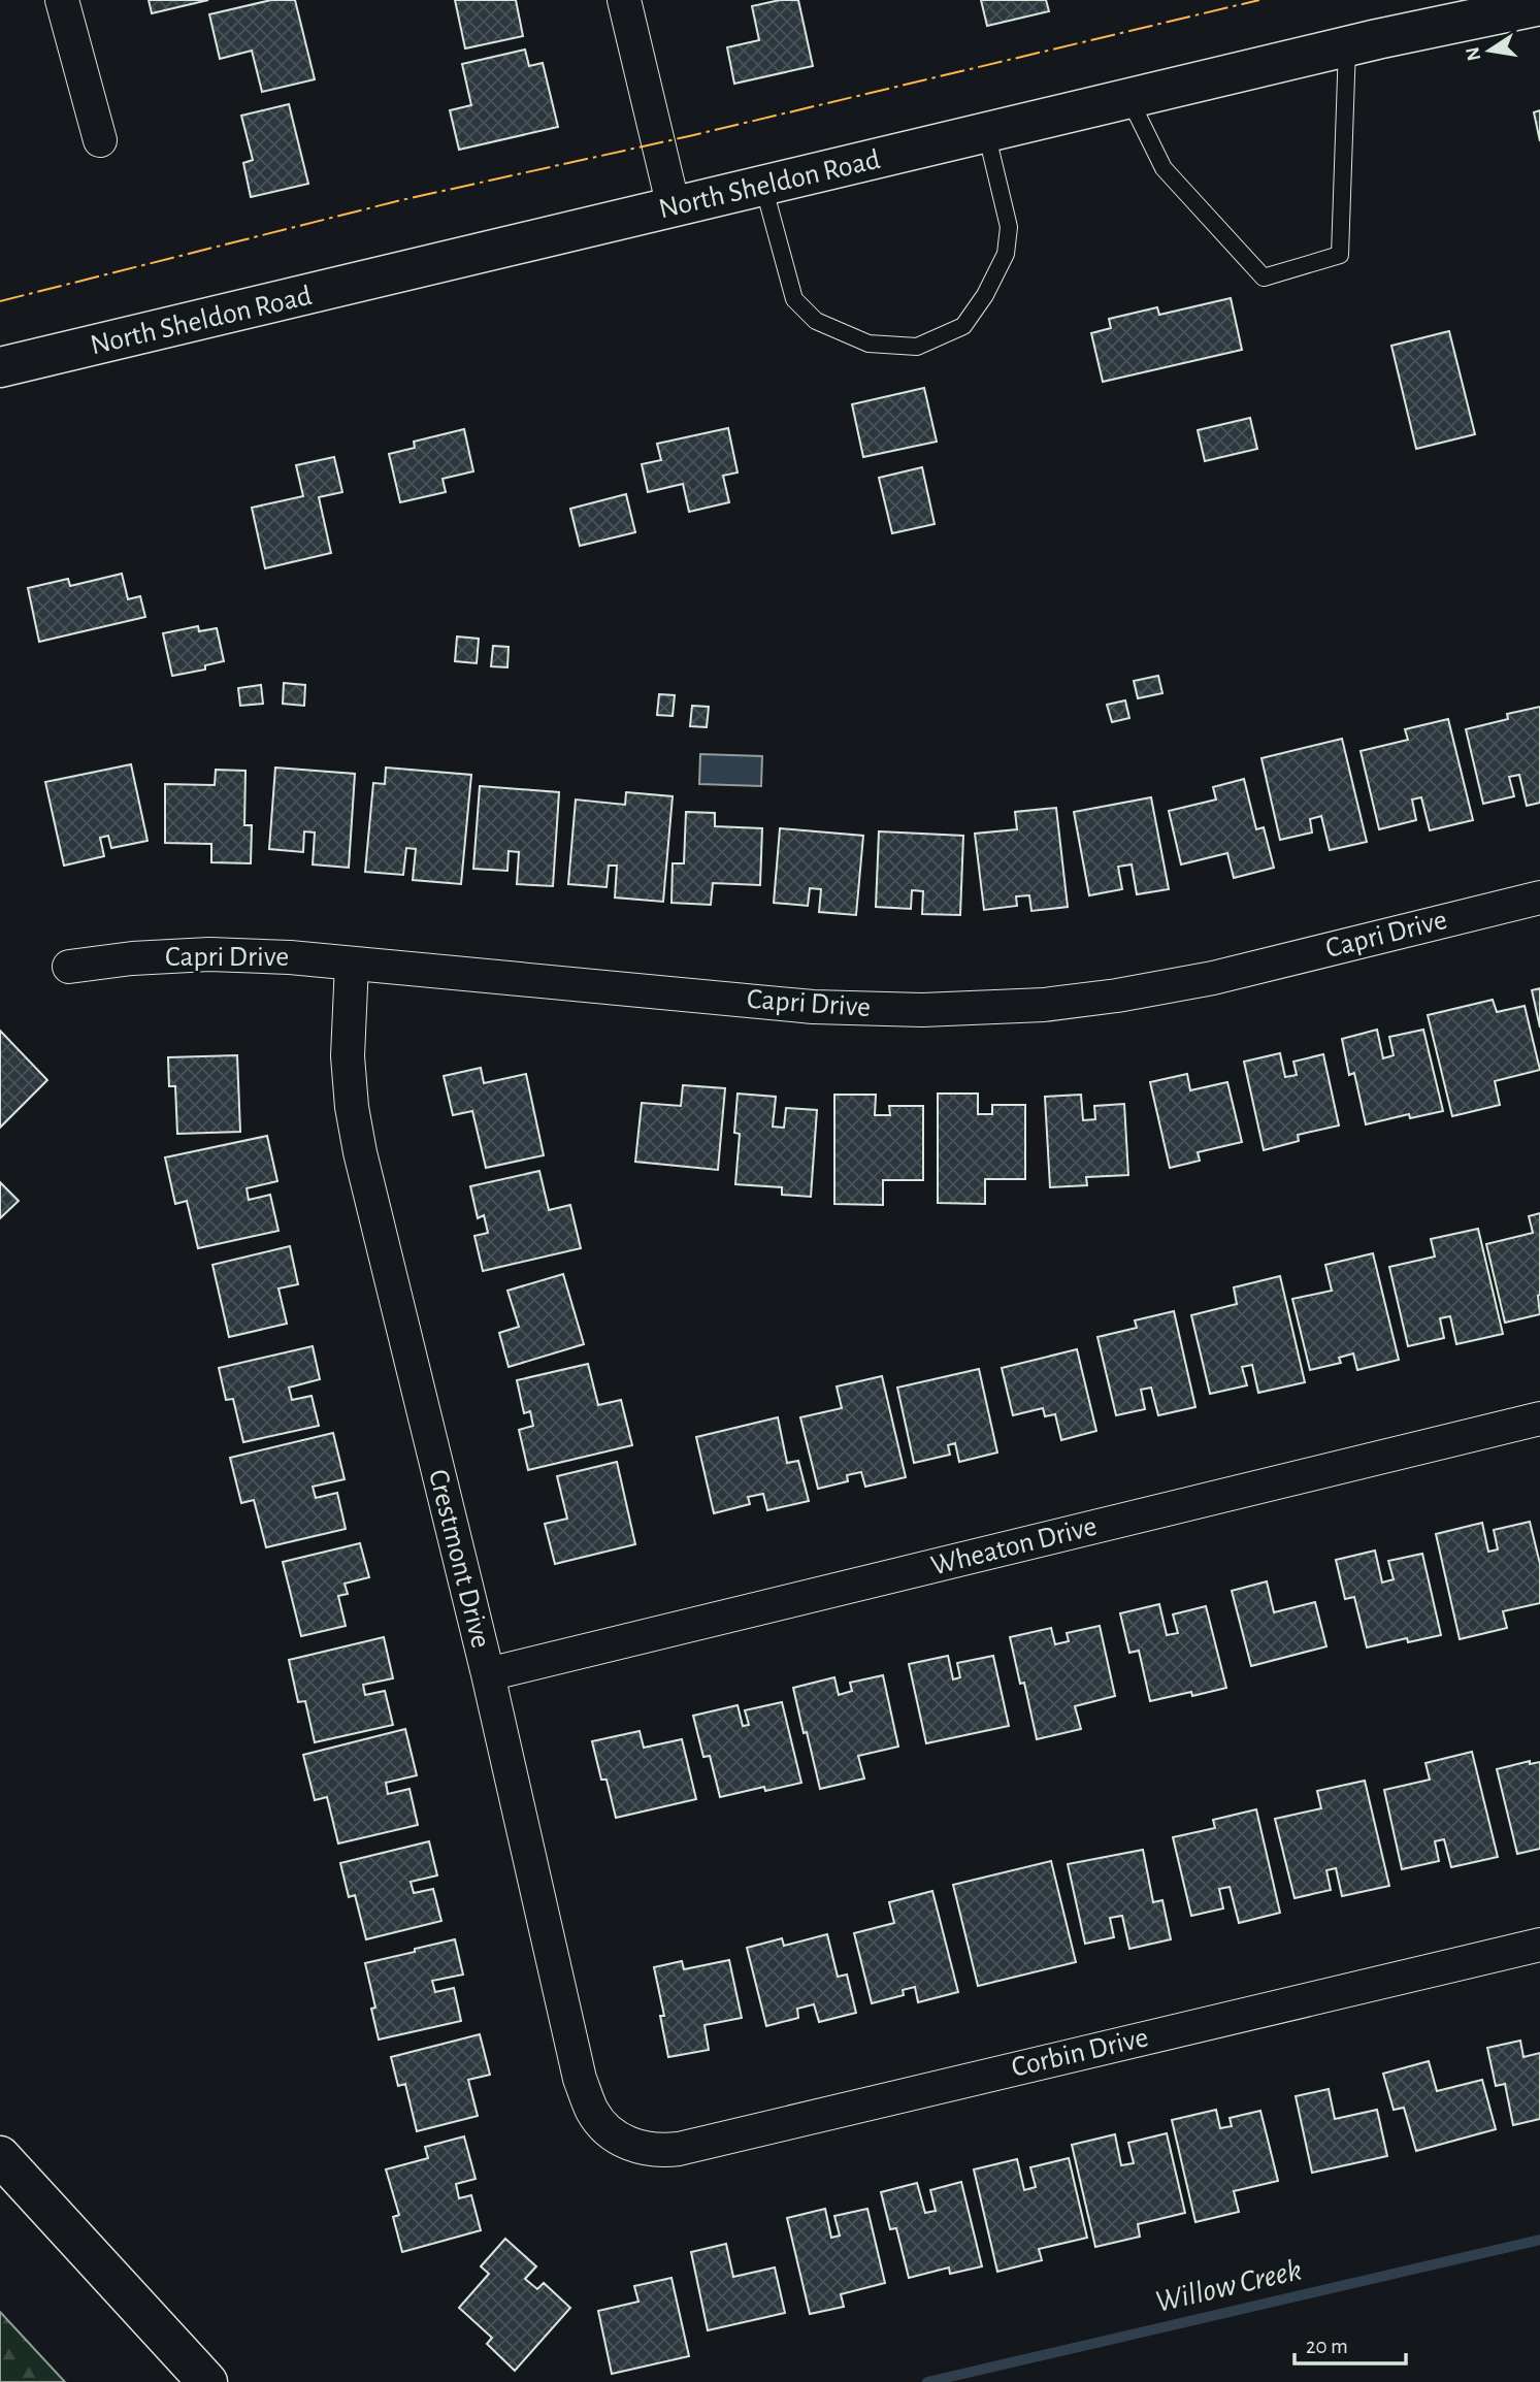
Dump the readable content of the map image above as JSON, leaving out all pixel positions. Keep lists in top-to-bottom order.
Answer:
{
  "streets": {
    "street": [
      "North Sheldon Road",
      "Capri Drive",
      "Wheaton Drive",
      "Crestmont Drive",
      "Corbin Drive"
    ]
  },
  "crossings": [
    ["Capri Drive", "Crestmont Drive"],
    ["Wheaton Drive", "Crestmont Drive"],
    ["Crestmont Drive", "Corbin Drive"]
  ],
  "water": ["Willow Creek"],
  "scale_bar": "20 m",
  "north": "left"
}
